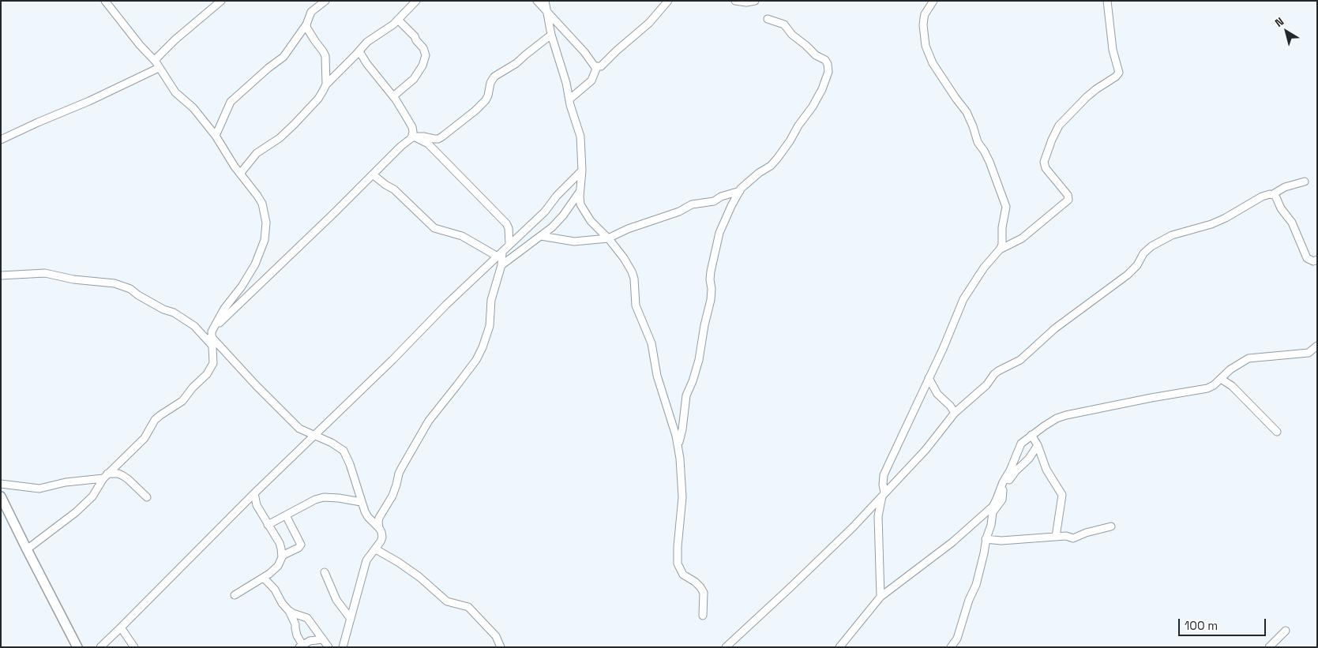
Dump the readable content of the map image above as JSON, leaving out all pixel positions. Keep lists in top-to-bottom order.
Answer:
{
  "scale_bar": "100 m",
  "north": "top left"
}
